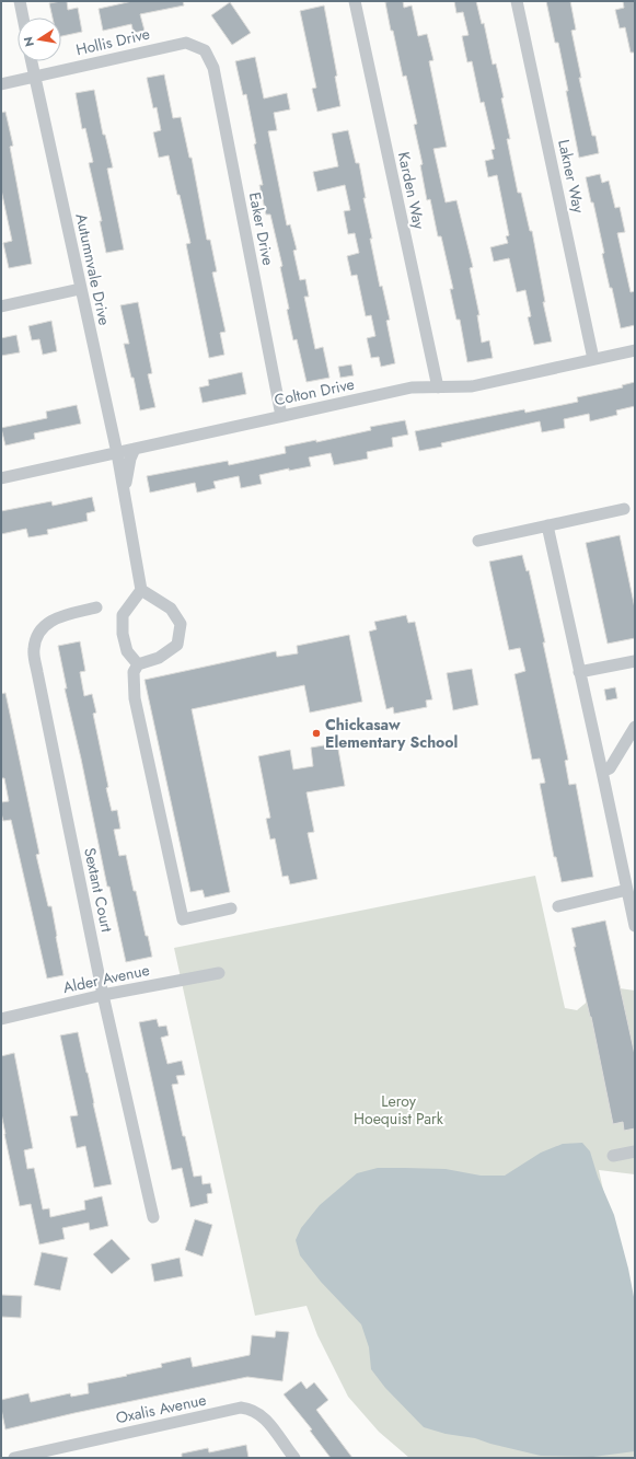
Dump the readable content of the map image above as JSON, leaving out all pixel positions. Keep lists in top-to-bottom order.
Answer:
{
  "streets": {
    "street": [
      "Hollis Drive",
      "Lakner Way",
      "Karden Way",
      "Eaker Drive",
      "Autumnvale Drive",
      "Colton Drive",
      "Sextant Court",
      "Alder Avenue",
      "Oxalis Avenue"
    ]
  },
  "crossings": [
    ["Hollis Drive", "Eaker Drive"],
    ["Hollis Drive", "Autumnvale Drive"],
    ["Lakner Way", "Colton Drive"],
    ["Karden Way", "Colton Drive"],
    ["Eaker Drive", "Colton Drive"],
    ["Autumnvale Drive", "Colton Drive"],
    ["Sextant Court", "Alder Avenue"]
  ],
  "parks": ["Leroy Hoequist Park"],
  "places": ["Chickasaw Elementary School"],
  "north": "left"
}
